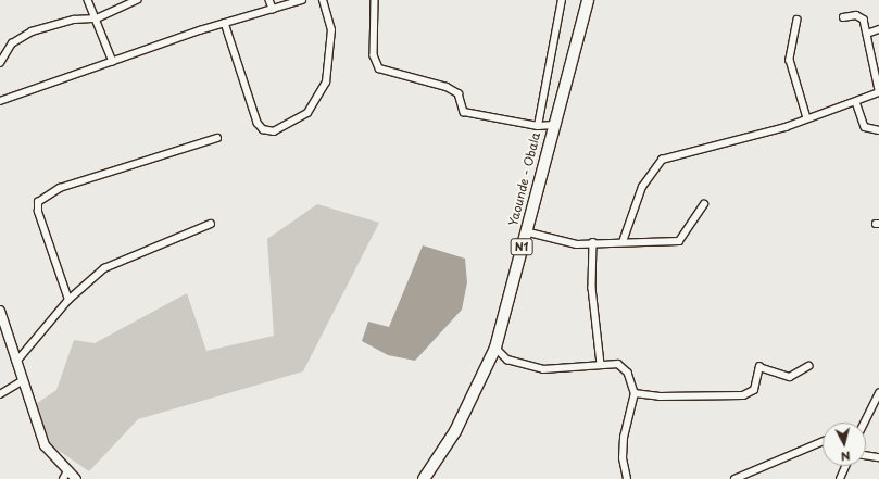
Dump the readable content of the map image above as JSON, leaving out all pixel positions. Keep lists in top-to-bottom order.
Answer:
{
  "streets": {
    "highway": ["Yaounde - Obala", "N1"]
  },
  "north": "bottom"
}
